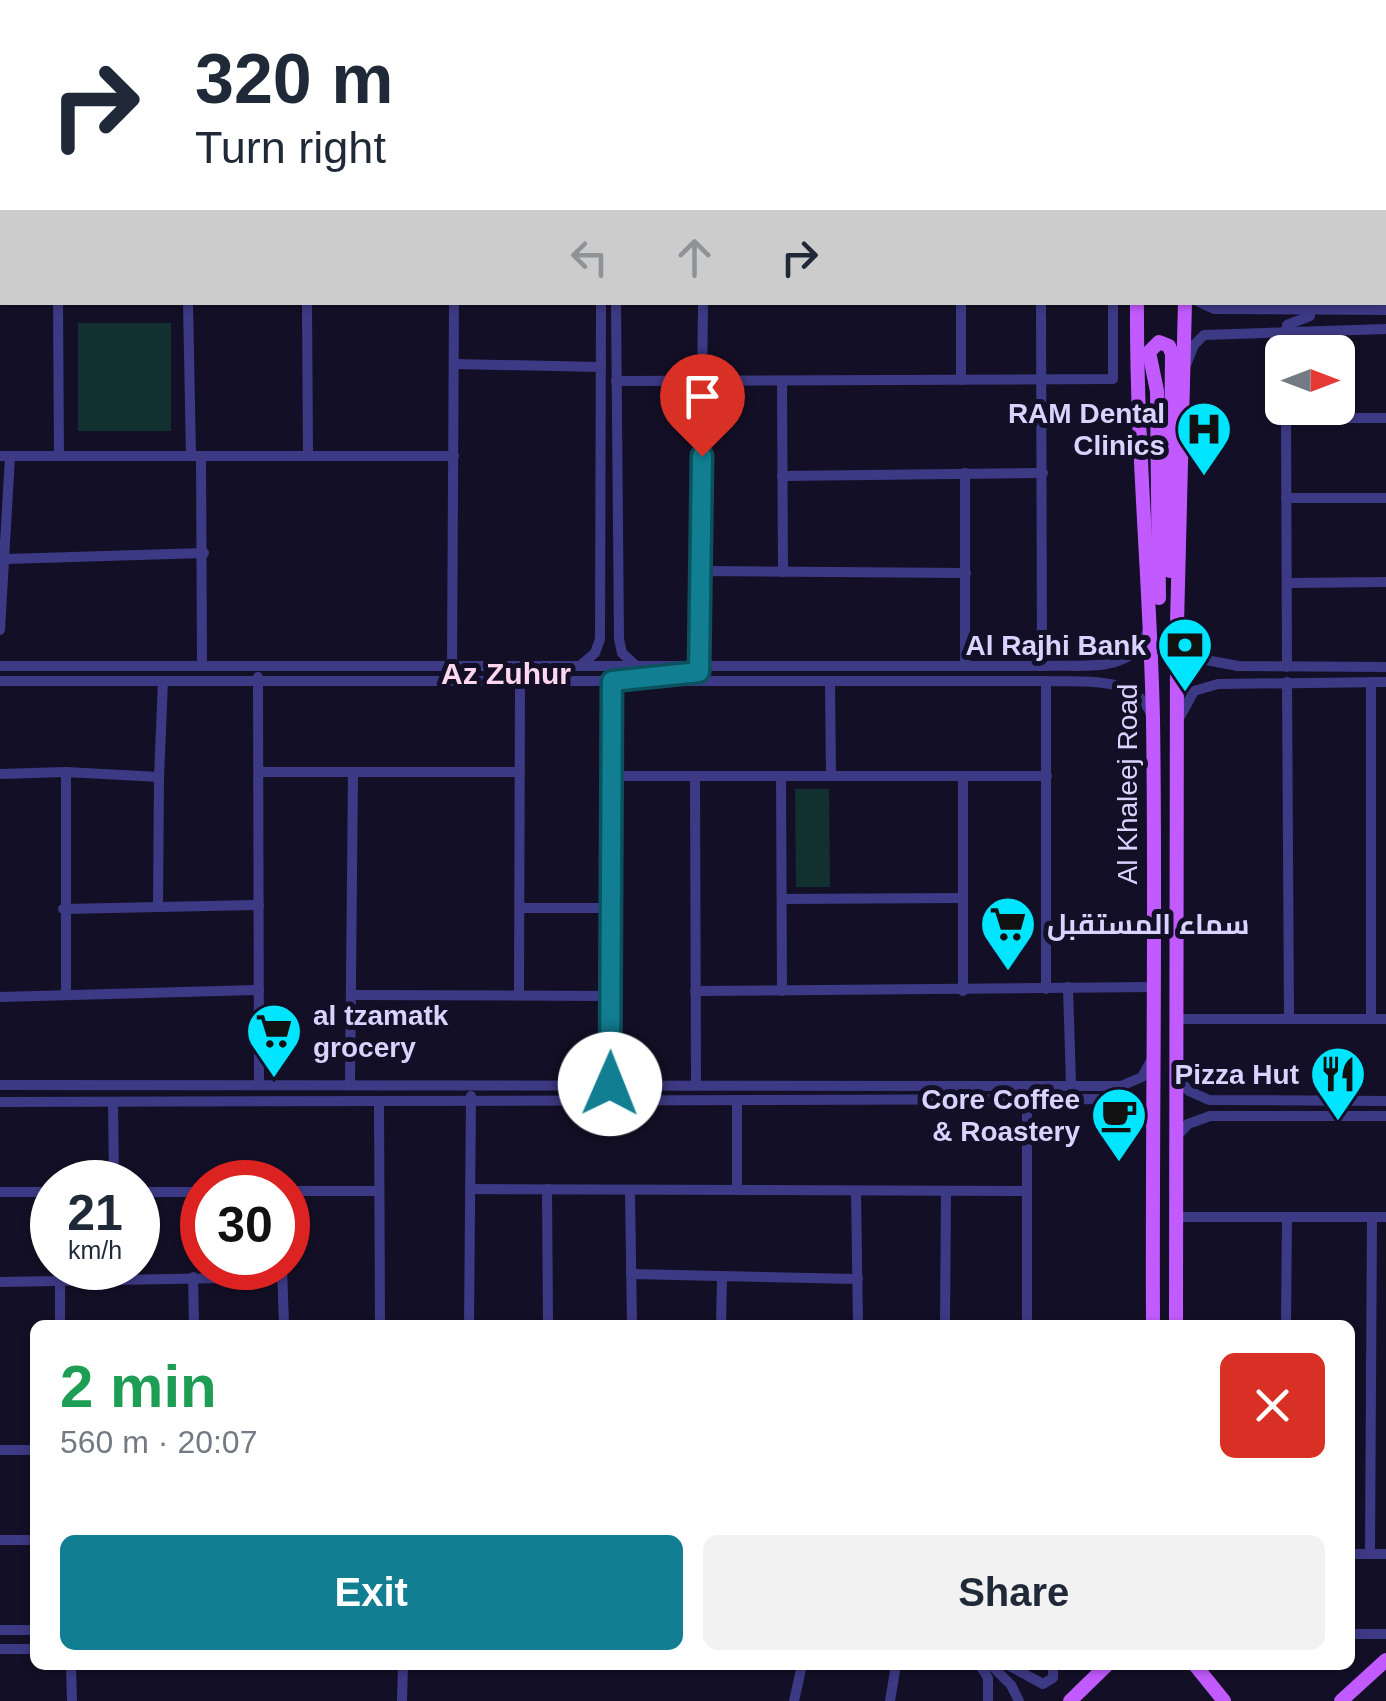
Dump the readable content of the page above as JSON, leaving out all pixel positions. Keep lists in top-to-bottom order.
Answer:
{
  "streets": {
    "main road": ["Al Khaleej Road"]
  },
  "districts": ["Az Zuhur"],
  "places": {
    "hospital": ["RAM Dental Clinics"],
    "bank": ["Al Rajhi Bank"],
    "supermarket": ["سماء المستقبل", "al tzamatk grocery"],
    "restaurant": ["Pizza Hut"],
    "cafe": ["Core Coffee & Roastery"]
  },
  "north": "right",
  "page": {
    "turn": ["320 m", "Turn right"],
    "speed": "21 km/h",
    "limit": "30",
    "heading": ["2 min", "560 m · 20:07"],
    "buttons": ["Exit", "Share"]
  }
}
